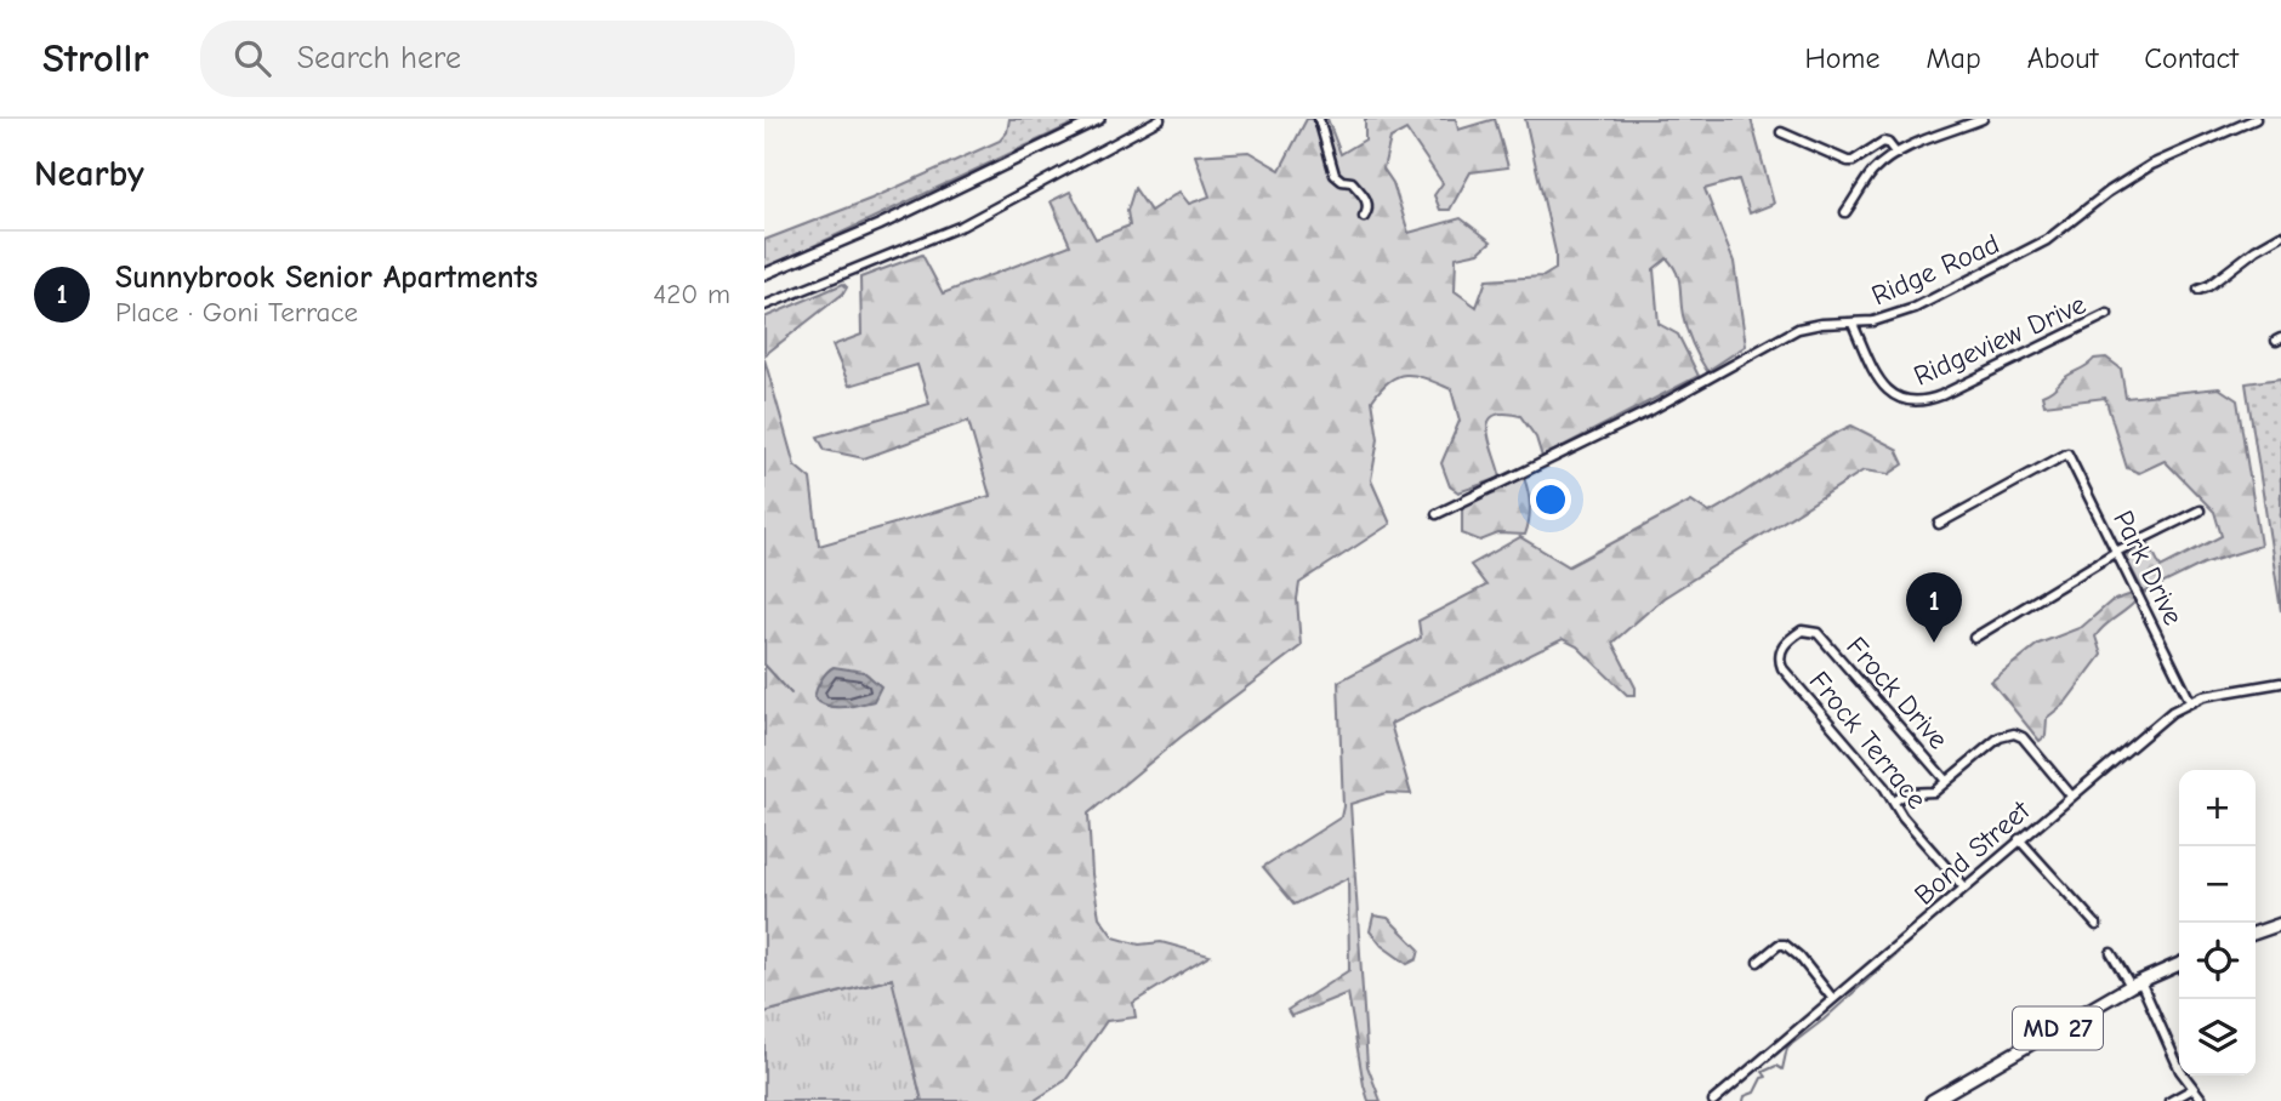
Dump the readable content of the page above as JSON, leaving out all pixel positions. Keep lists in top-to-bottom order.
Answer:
{
  "streets": {
    "highway": ["MD 27"],
    "street": [
      "Ridge Road",
      "Ridgeview Drive",
      "Park Drive",
      "Frock Drive",
      "Frock Terrace",
      "Bond Street"
    ]
  },
  "crossings": [
    ["Ridge Road", "Ridgeview Drive"],
    ["Park Drive", "Bond Street"],
    ["Frock Drive", "Frock Terrace"],
    ["Frock Terrace", "Bond Street"]
  ],
  "page": {
    "header": "Strollr",
    "search": "Search here",
    "nav": [
      "Home",
      "Map",
      "About",
      "Contact"
    ],
    "heading": "Nearby",
    "list": [
      {
        "mark": "1",
        "name": "Sunnybrook Senior Apartments",
        "note": "Place · Goni Terrace",
        "value": "420 m"
      }
    ],
    "pins": "1",
    "map_buttons": ["+", "−"]
  }
}
